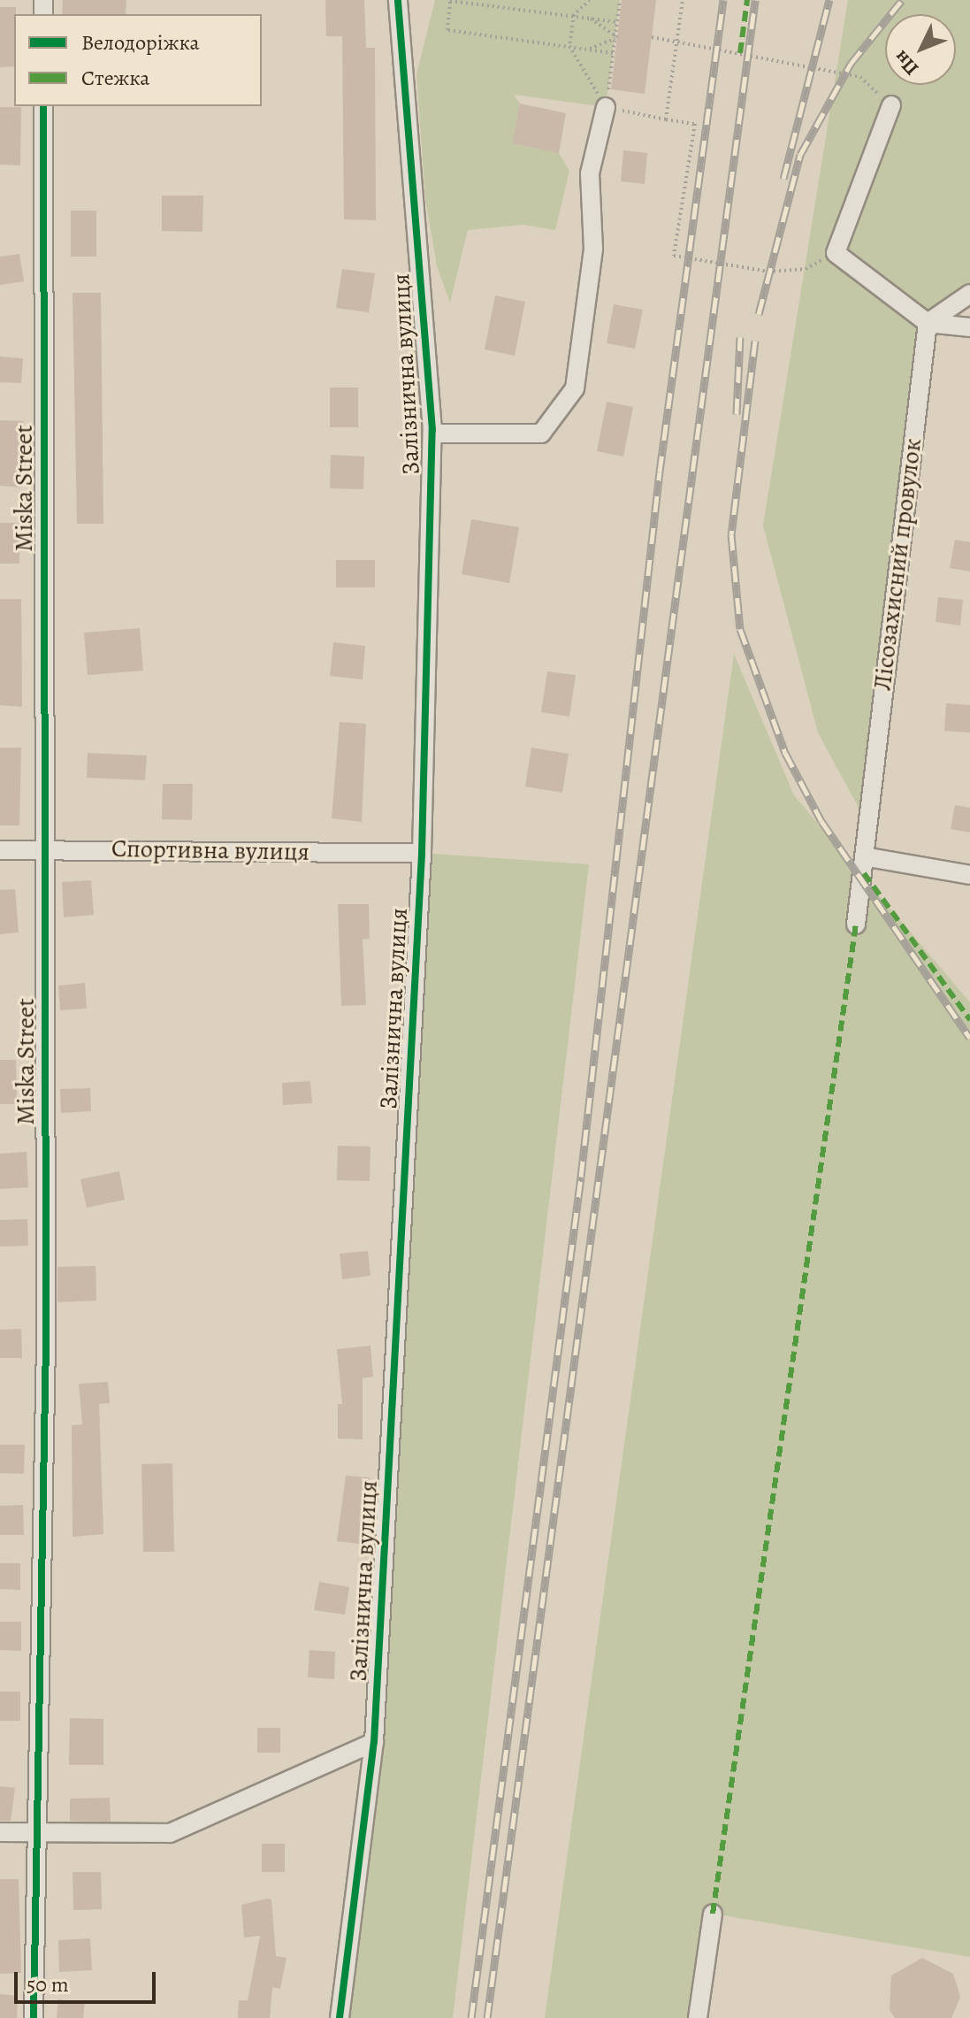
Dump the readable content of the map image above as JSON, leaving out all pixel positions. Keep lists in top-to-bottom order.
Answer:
{
  "streets": {
    "street": [
      "Залізнична вулиця",
      "Miska Street",
      "Лісозахисний провулок",
      "Спортивна вулиця"
    ]
  },
  "crossings": [
    ["Залізнична вулиця", "Спортивна вулиця"],
    ["Miska Street", "Спортивна вулиця"]
  ],
  "legend": ["Велодоріжка", "Стежка"],
  "scale_bar": "50 m",
  "north": "bottom left"
}
